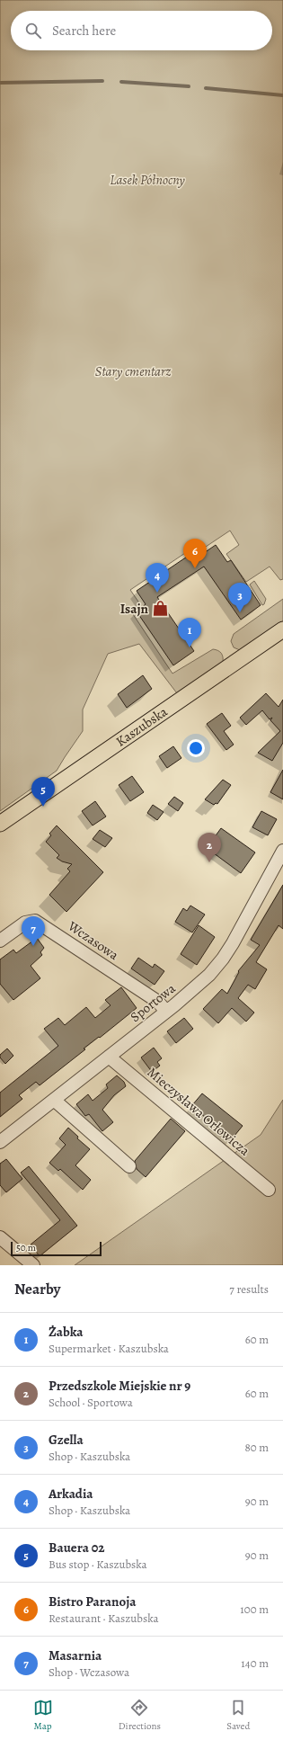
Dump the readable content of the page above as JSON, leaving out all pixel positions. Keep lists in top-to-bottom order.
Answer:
{
  "streets": {
    "main road": ["Kaszubska"],
    "street": ["Wczasowa", "Sportowa", "Mieczysława Orłowicza"]
  },
  "crossings": [
    ["Wczasowa", "Sportowa"],
    ["Sportowa", "Mieczysława Orłowicza"]
  ],
  "parks": ["Lasek Północny", "Stary cmentarz"],
  "places": {
    "shop": ["Isajn"]
  },
  "scale_bar": "50 m",
  "page": {
    "search": "Search here",
    "pins": [
      "6",
      "4",
      "3",
      "1",
      "5",
      "2",
      "7"
    ],
    "scale": "50 m",
    "heading": ["Nearby", "7 results"],
    "list": [
      {
        "mark": "1",
        "name": "Żabka",
        "note": "Supermarket · Kaszubska",
        "value": "60 m"
      },
      {
        "mark": "2",
        "name": "Przedszkole Miejskie nr 9",
        "note": "School · Sportowa",
        "value": "60 m"
      },
      {
        "mark": "3",
        "name": "Gzella",
        "note": "Shop · Kaszubska",
        "value": "80 m"
      },
      {
        "mark": "4",
        "name": "Arkadia",
        "note": "Shop · Kaszubska",
        "value": "90 m"
      },
      {
        "mark": "5",
        "name": "Bauera 02",
        "note": "Bus stop · Kaszubska",
        "value": "90 m"
      },
      {
        "mark": "6",
        "name": "Bistro Paranoja",
        "note": "Restaurant · Kaszubska",
        "value": "100 m"
      },
      {
        "mark": "7",
        "name": "Masarnia",
        "note": "Shop · Wczasowa",
        "value": "140 m"
      }
    ],
    "nav": ["Map", "Directions", "Saved"]
  }
}
